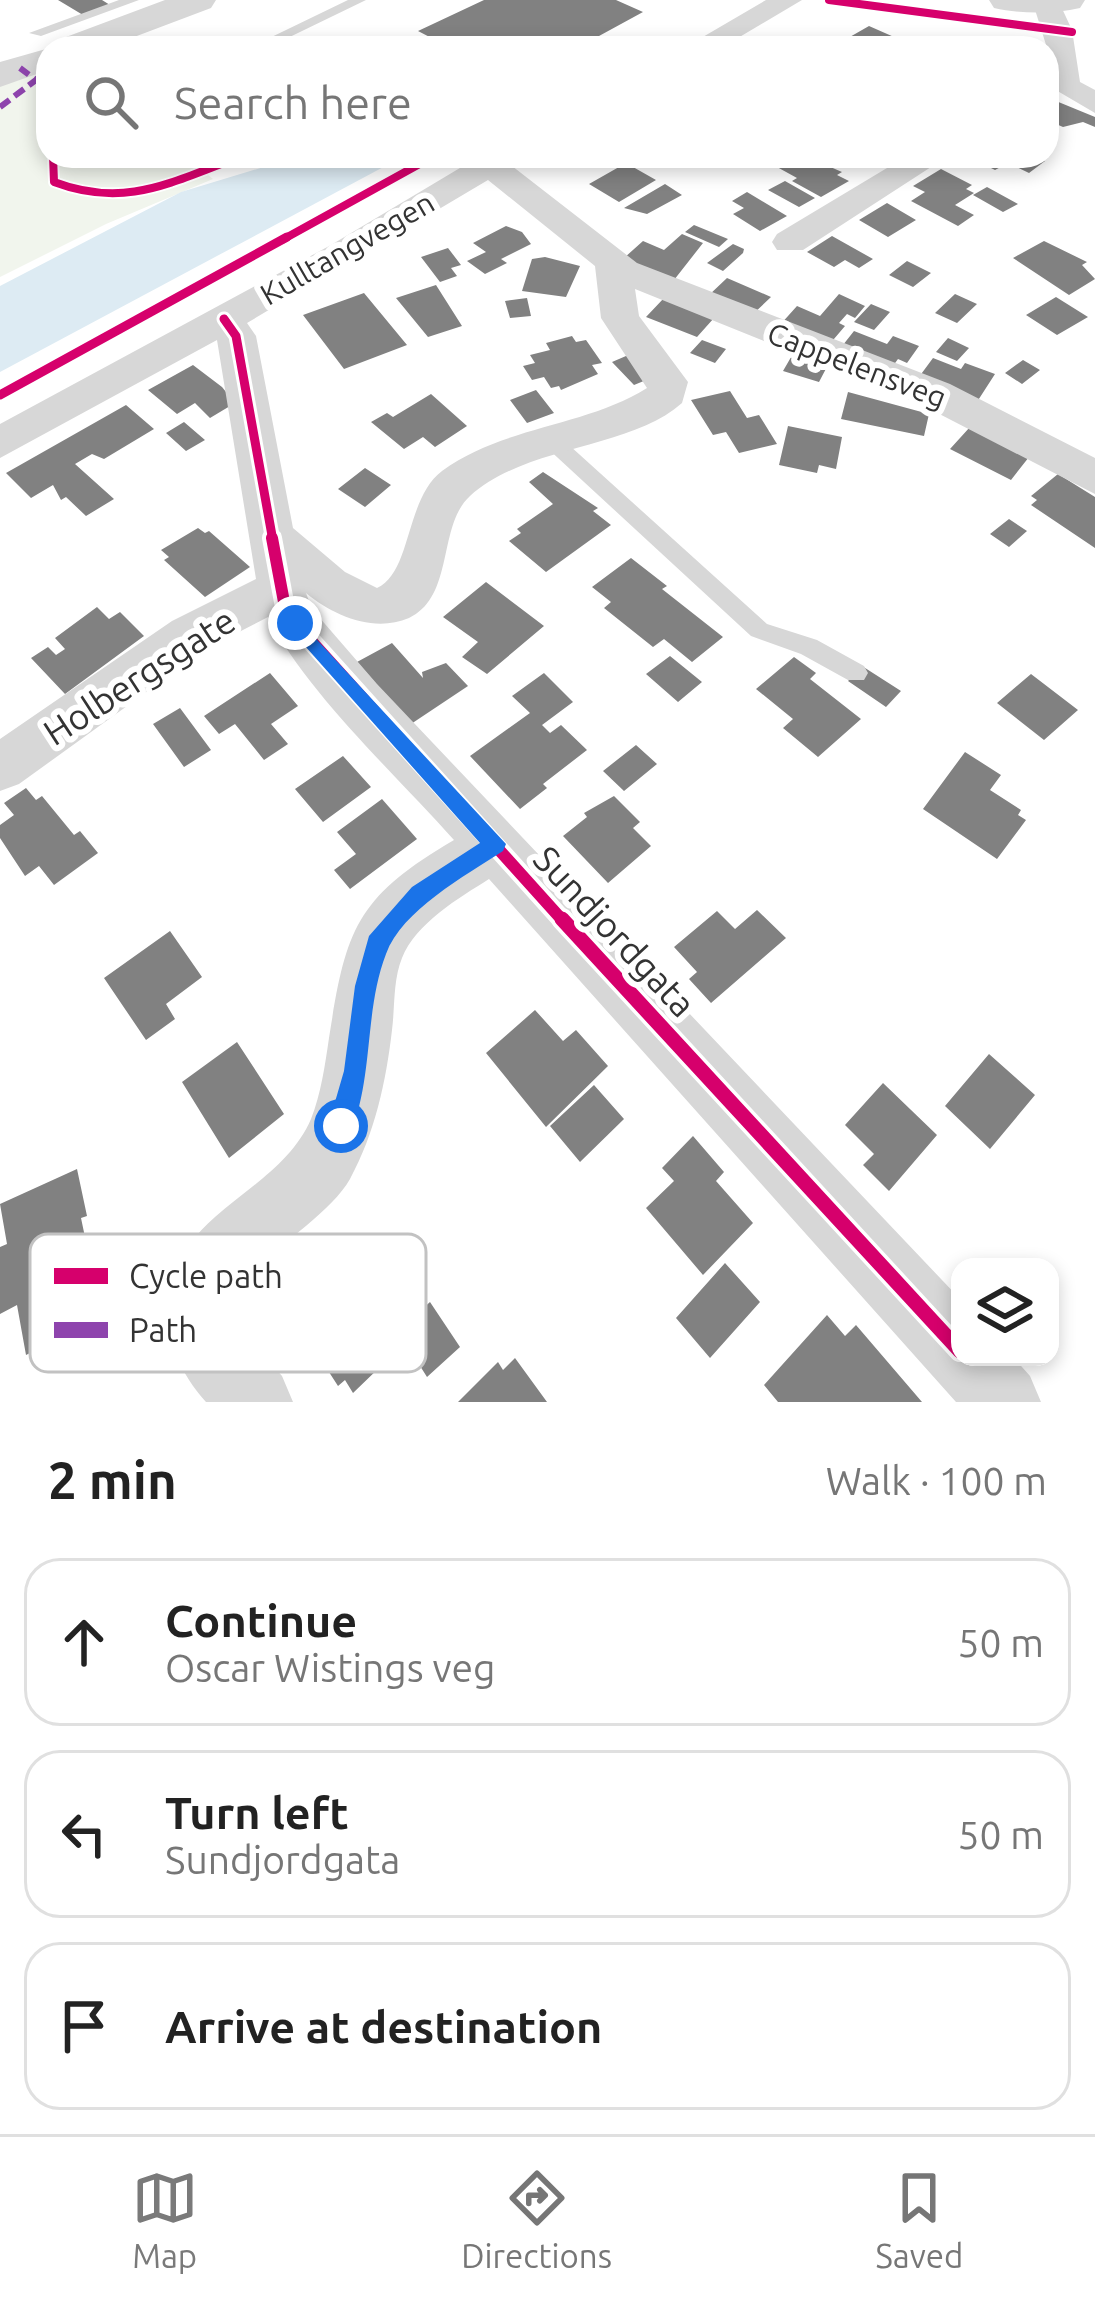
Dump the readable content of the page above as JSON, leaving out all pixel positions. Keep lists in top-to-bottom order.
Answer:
{
  "streets": {
    "street": [
      "Kulltangvegen",
      "Cappelensveg",
      "Holbergsgate",
      "Sundjordgata"
    ]
  },
  "crossings": [
    ["Kulltangvegen", "Sundjordgata"],
    ["Holbergsgate", "Sundjordgata"]
  ],
  "legend": ["Cycle path", "Path"],
  "page": {
    "search": "Search here",
    "heading": ["2 min", "Walk · 100 m"],
    "list": [
      ["Continue", "Oscar Wistings veg", "50 m"],
      ["Turn left", "Sundjordgata", "50 m"],
      "Arrive at destination"
    ],
    "nav": ["Map", "Directions", "Saved"]
  }
}
